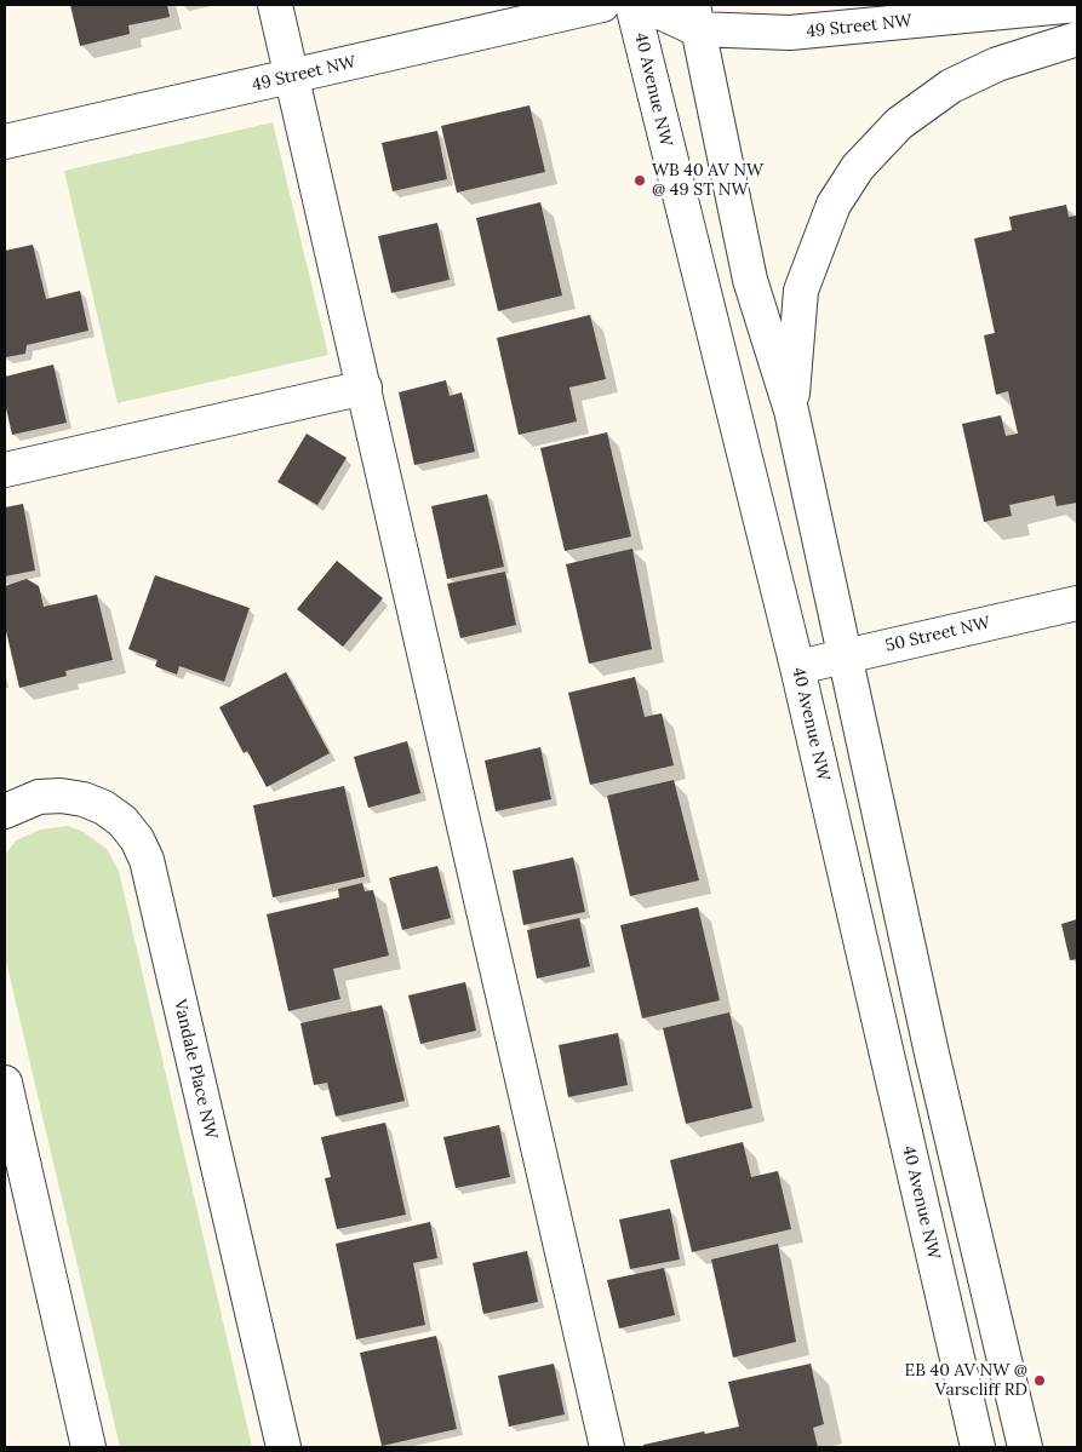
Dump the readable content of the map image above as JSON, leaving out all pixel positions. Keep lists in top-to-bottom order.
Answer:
{
  "streets": {
    "street": [
      "49 Street NW",
      "40 Avenue NW",
      "50 Street NW",
      "Vandale Place NW"
    ]
  },
  "crossings": [
    ["40 Avenue NW", "50 Street NW"]
  ],
  "places": ["WB 40 AV NW @ 49 ST NW", "EB 40 AV NW @ Varscliff RD"]
}
